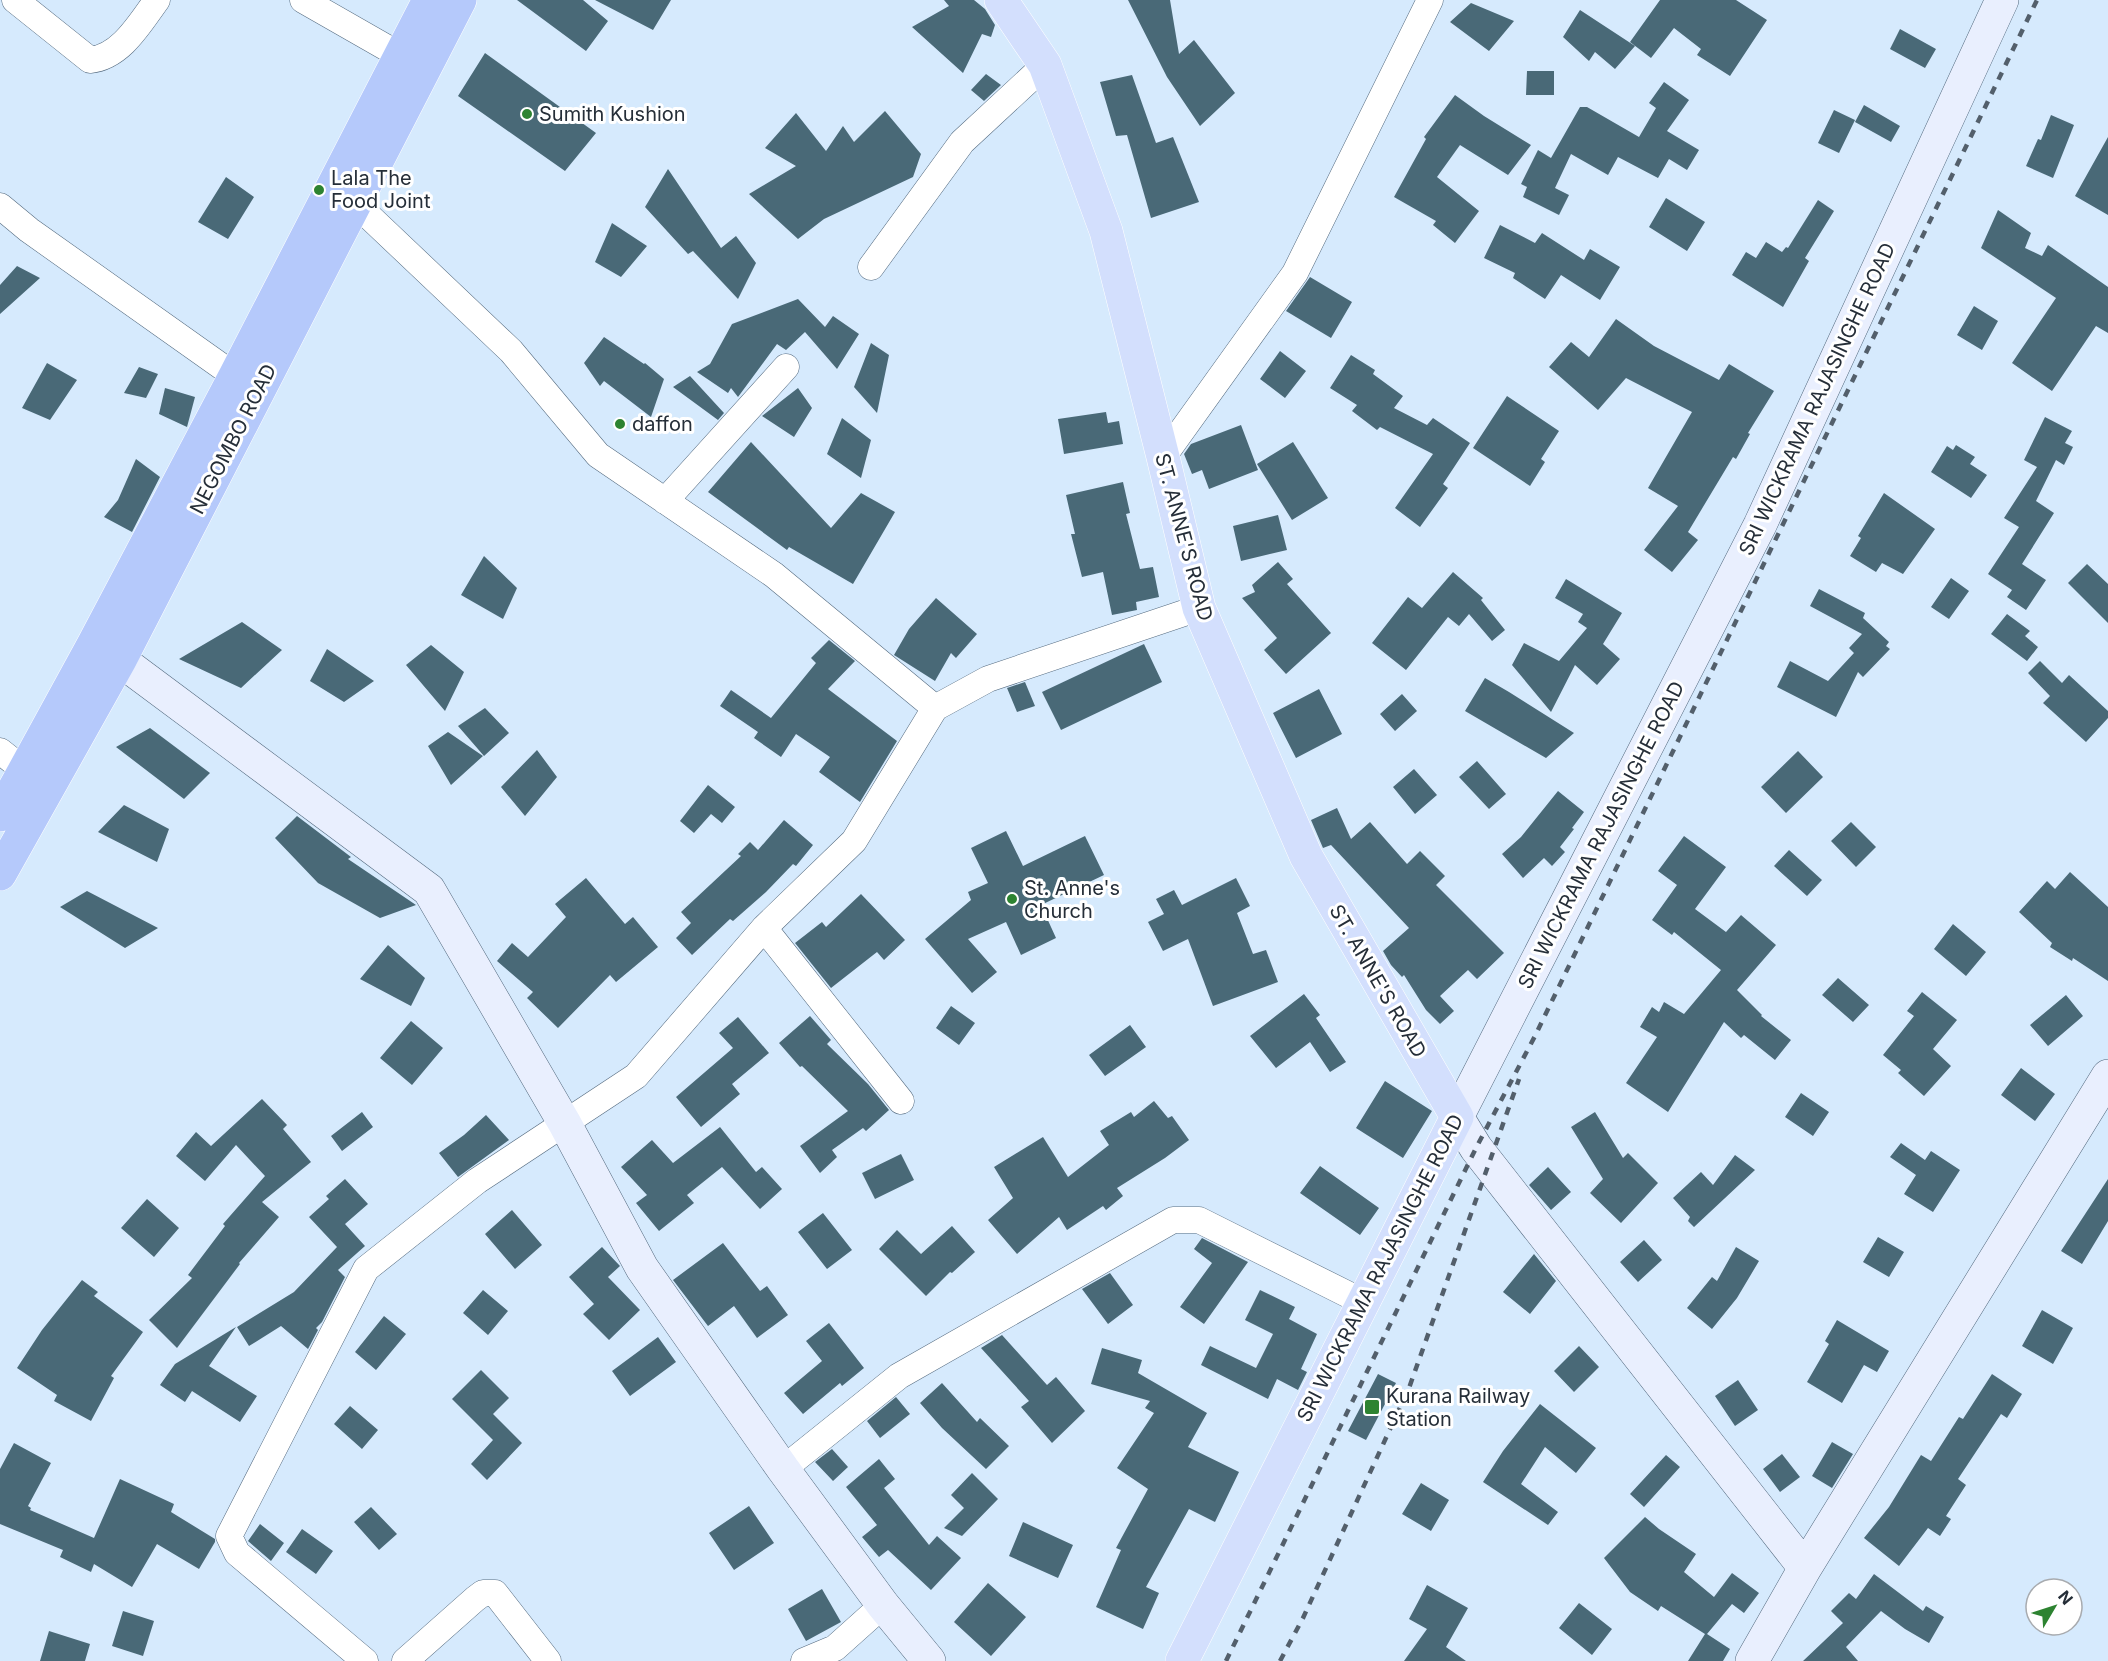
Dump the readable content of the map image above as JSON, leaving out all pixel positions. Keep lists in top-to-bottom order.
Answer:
{
  "streets": {
    "highway": ["NEGOMBO ROAD"],
    "main road": ["SRI WICKRAMA RAJASINGHE ROAD", "ST. ANNE'S ROAD"]
  },
  "crossings": [
    ["SRI WICKRAMA RAJASINGHE ROAD", "ST. ANNE'S ROAD"]
  ],
  "places": {
    "other": [
      "Sumith Kushion",
      "Lala The Food Joint",
      "daffon",
      "St. Anne's Church"
    ],
    "transit": ["Kurana Railway Station"]
  },
  "north": "top right"
}
